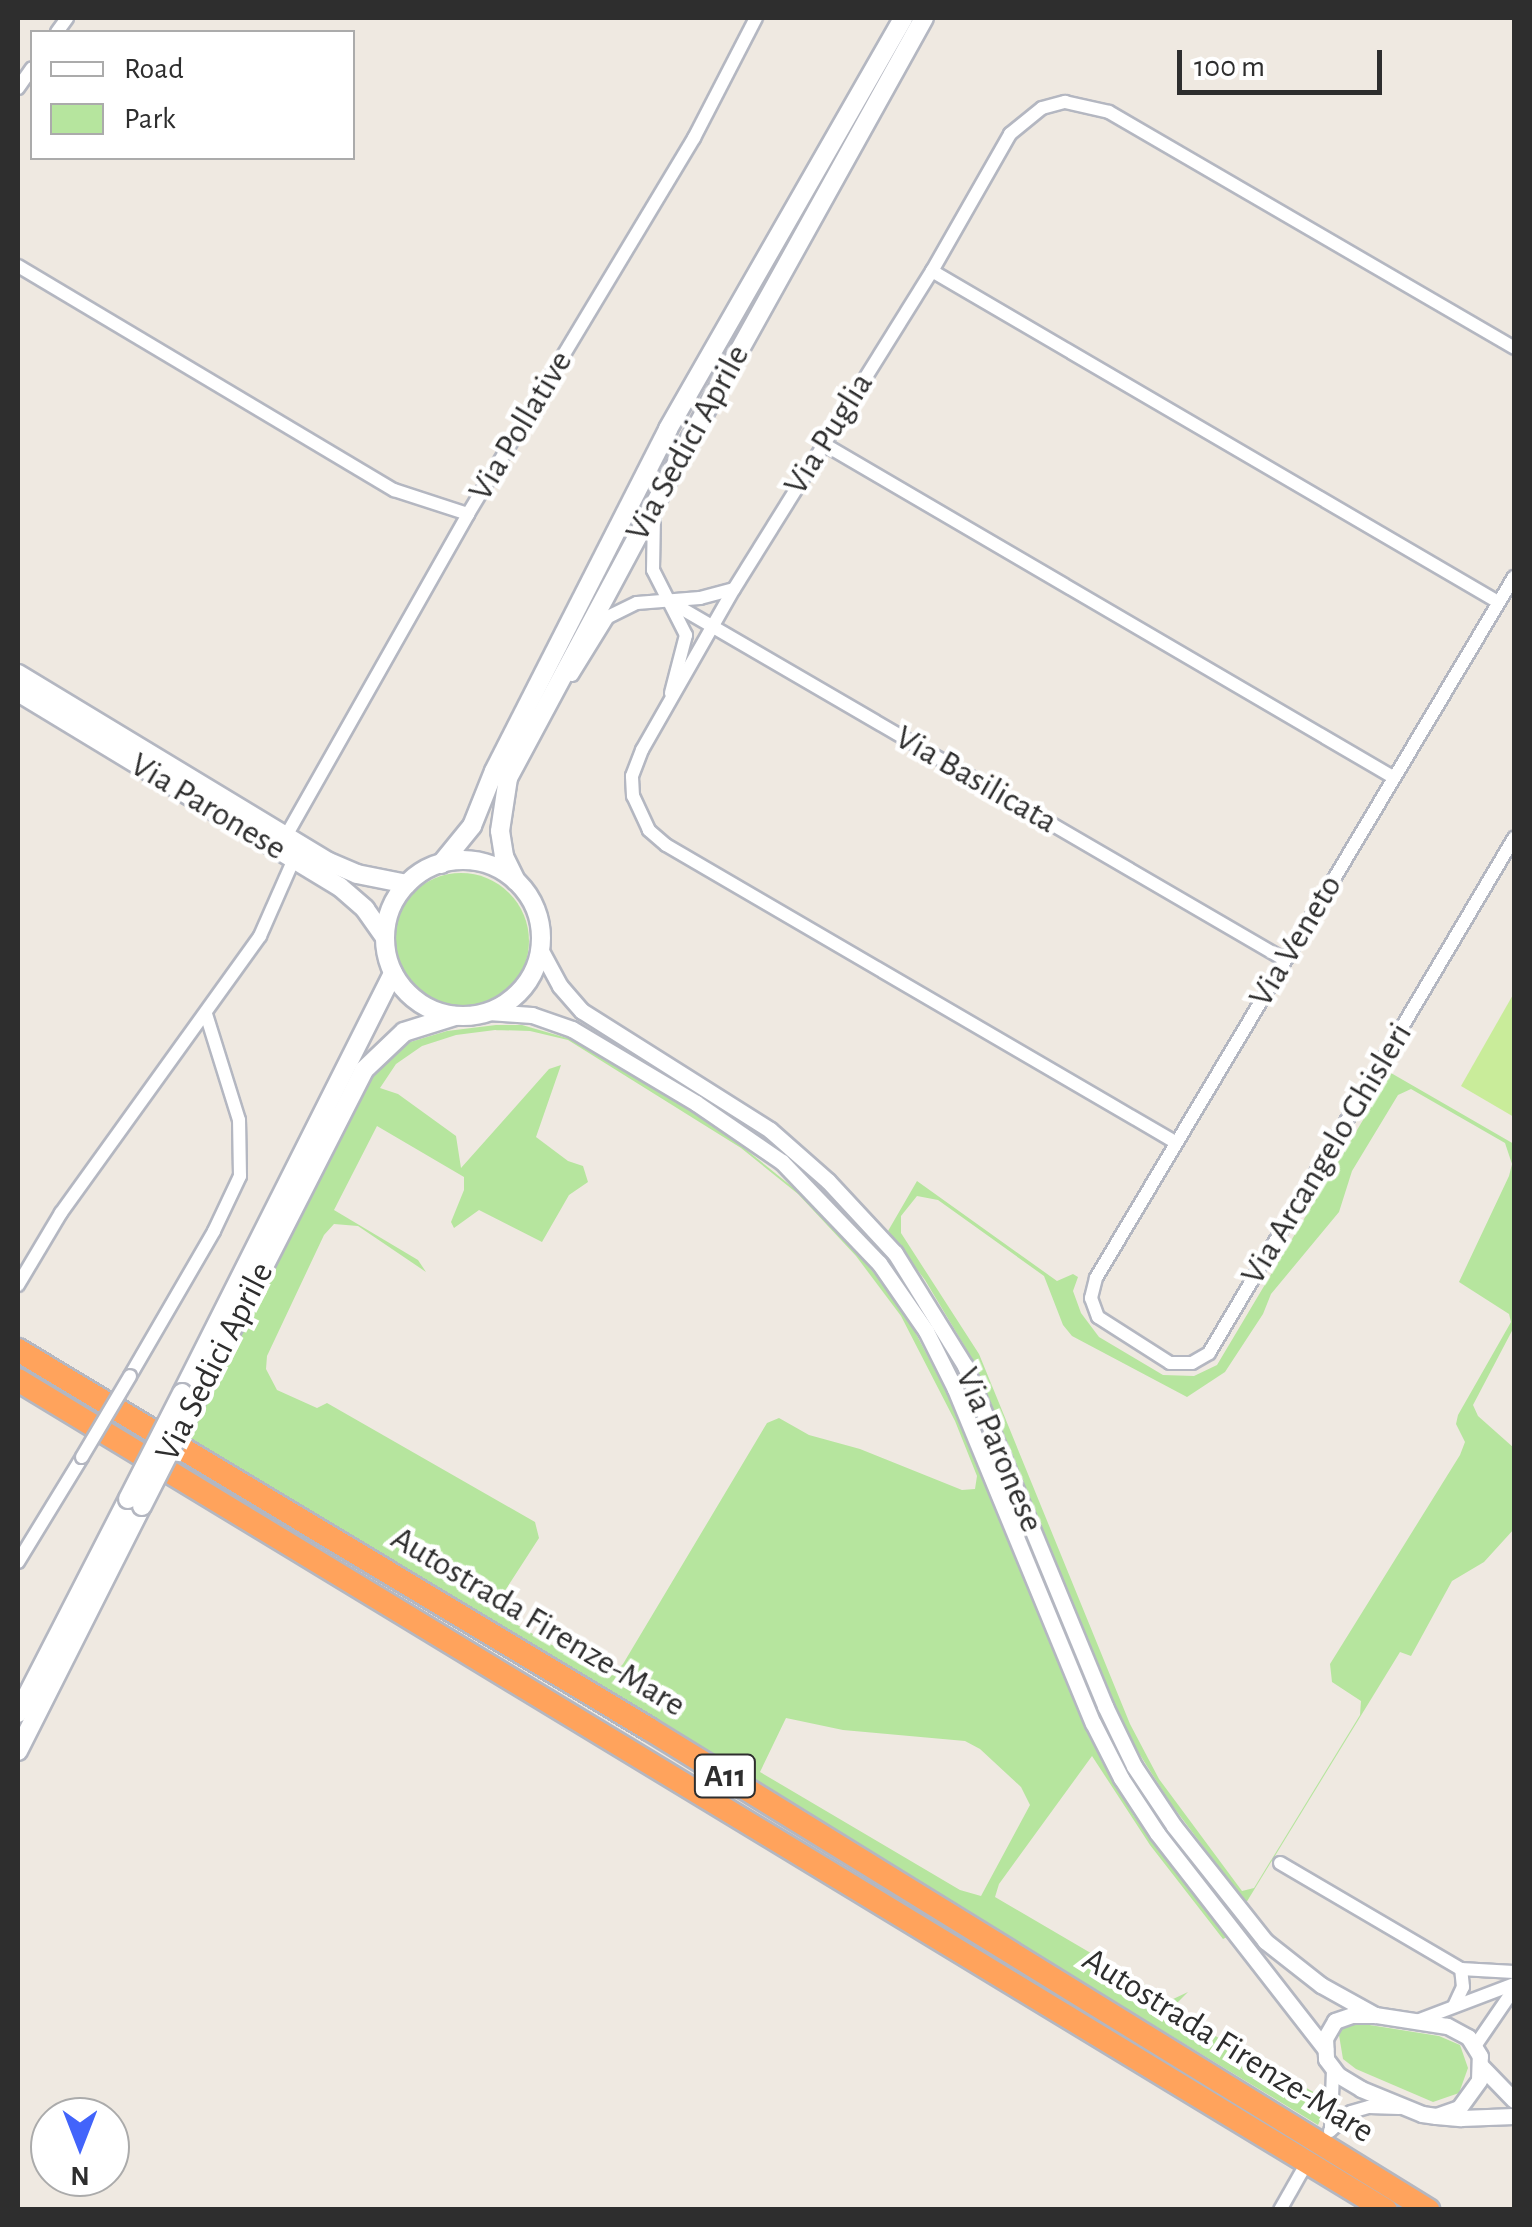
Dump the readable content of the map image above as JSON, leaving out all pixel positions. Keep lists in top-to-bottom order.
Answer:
{
  "streets": {
    "highway": ["Autostrada Firenze-Mare", "A11"],
    "main road": ["Via Sedici Aprile", "Via Paronese"],
    "street": [
      "Via Pollative",
      "Via Puglia",
      "Via Basilicata",
      "Via Veneto",
      "Via Arcangelo Ghisleri"
    ]
  },
  "crossings": [
    ["Via Pollative", "Via Paronese"],
    ["Via Puglia", "Via Basilicata"],
    ["Via Puglia", "Via Veneto"],
    ["Via Sedici Aprile", "Via Paronese"],
    ["Via Basilicata", "Via Veneto"],
    ["Via Veneto", "Via Arcangelo Ghisleri"]
  ],
  "legend": ["Road", "Park"],
  "scale_bar": "100 m",
  "north": "bottom"
}
